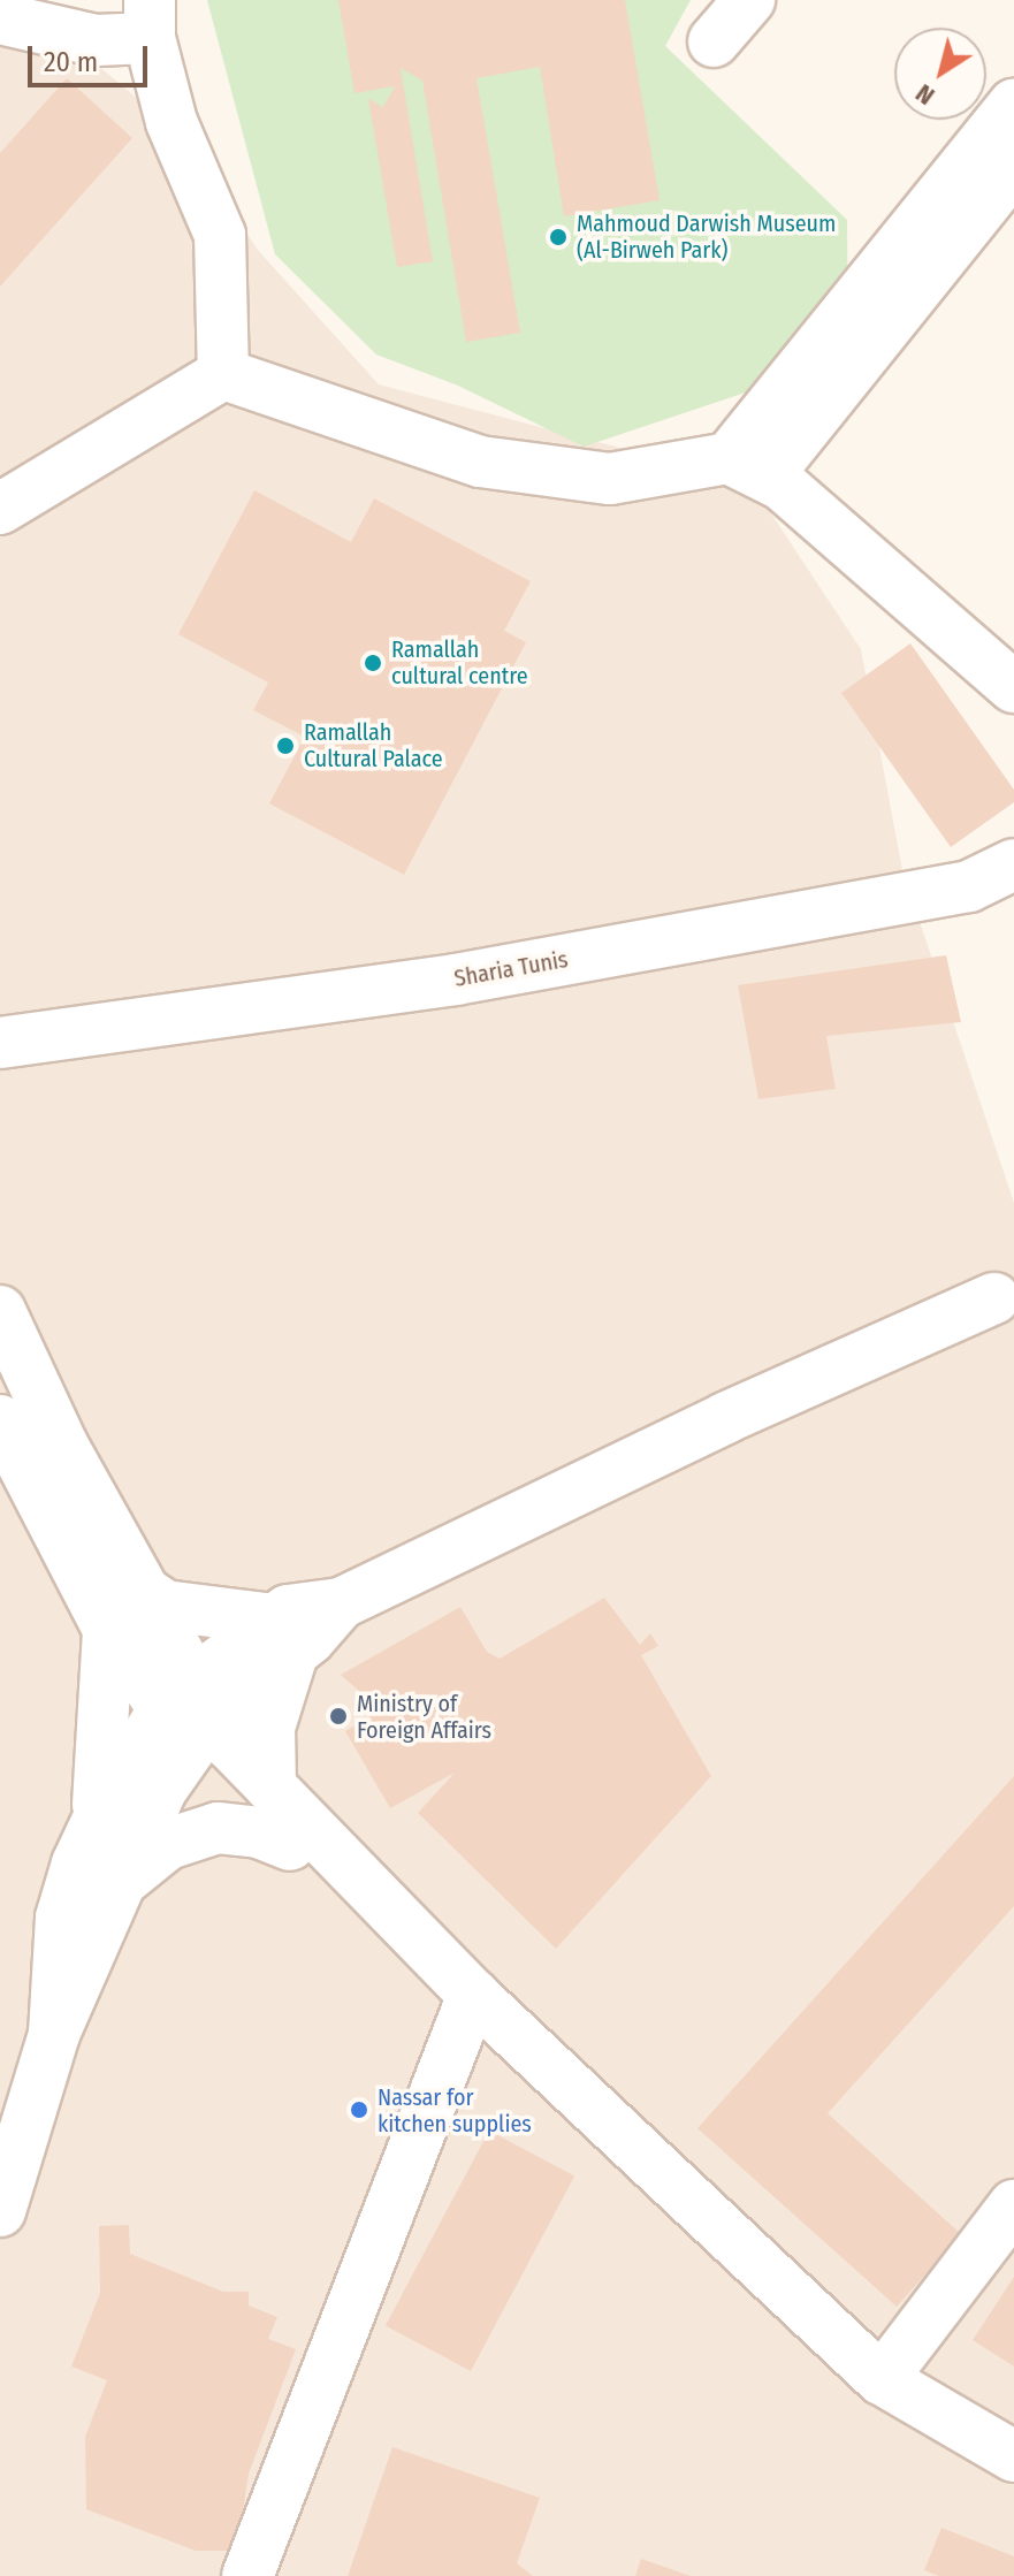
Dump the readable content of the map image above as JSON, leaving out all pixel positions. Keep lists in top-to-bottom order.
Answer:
{
  "streets": {
    "street": ["Sharia Tunis"]
  },
  "places": [
    "Mahmoud Darwish Museum (Al-Birweh Park)",
    "Ramallah cultural centre",
    "Ramallah Cultural Palace",
    "Ministry of Foreign Affairs",
    "Nassar for kitchen supplies"
  ],
  "scale_bar": "20 m",
  "north": "bottom left"
}
